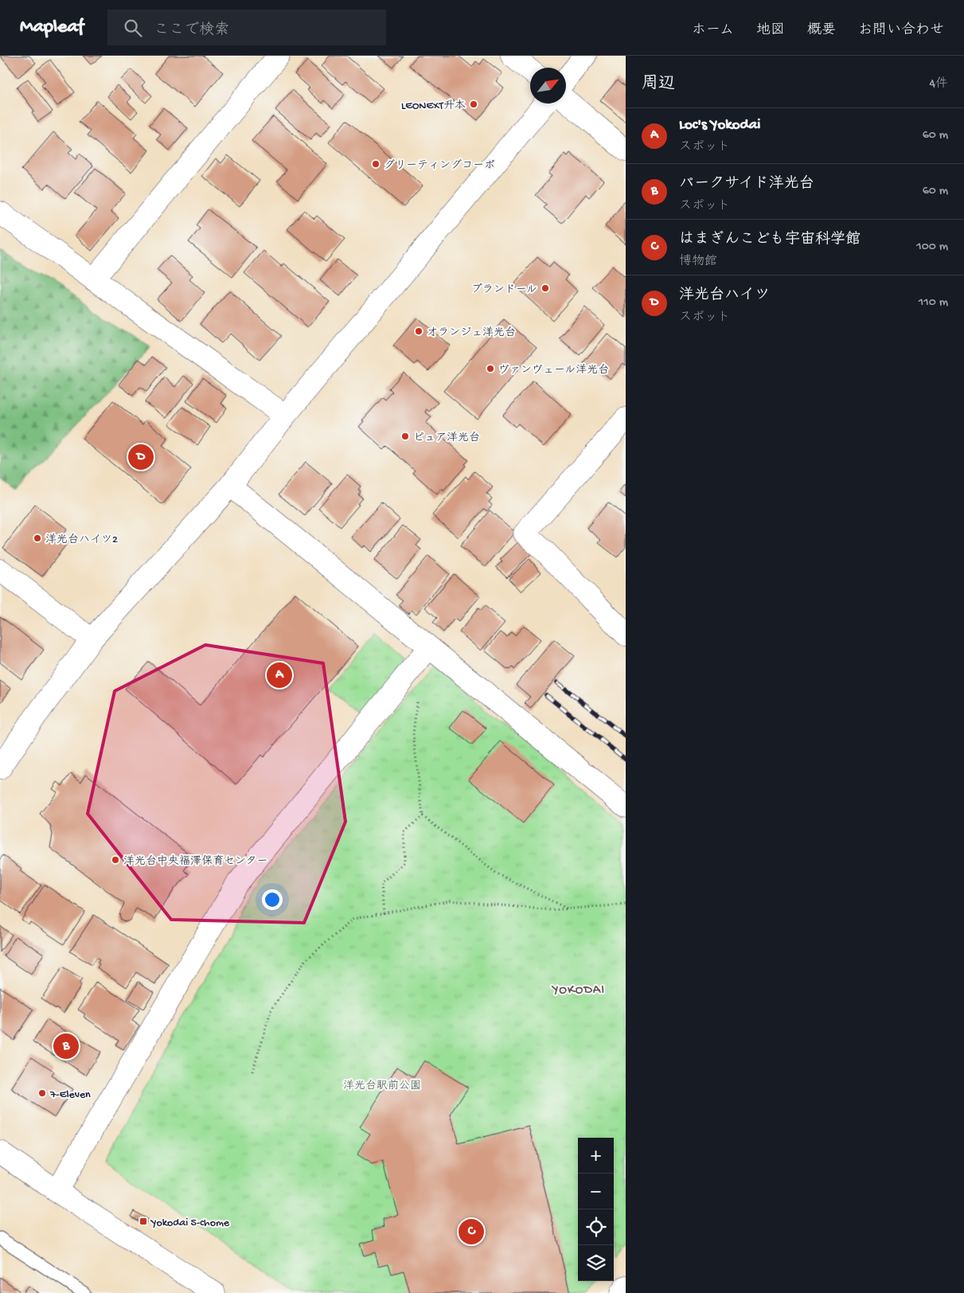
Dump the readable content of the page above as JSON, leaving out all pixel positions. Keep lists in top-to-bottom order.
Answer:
{
  "districts": ["YOKODAI"],
  "parks": ["洋光台駅前公園"],
  "places": {
    "other": [
      "LEONEXT升本",
      "グリーティングコーポ",
      "プランドール",
      "オランジェ洋光台",
      "ヴァンヴェール洋光台",
      "ピュア洋光台",
      "洋光台ハイツ2",
      "洋光台中央福澤保育センター",
      "7-Eleven"
    ],
    "transit": ["Yokodai 5-chome"]
  },
  "north": "top right",
  "page": {
    "header": "Mapleaf",
    "search": "ここで検索",
    "nav": [
      "ホーム",
      "地図",
      "概要",
      "お問い合わせ"
    ],
    "heading": ["周辺", "4件"],
    "list": [
      {
        "mark": "A",
        "name": "Loc's Yokodai",
        "note": "スポット",
        "value": "60 m"
      },
      {
        "mark": "B",
        "name": "パークサイド洋光台",
        "note": "スポット",
        "value": "60 m"
      },
      {
        "mark": "C",
        "name": "はまぎんこども宇宙科学館",
        "note": "博物館",
        "value": "100 m"
      },
      {
        "mark": "D",
        "name": "洋光台ハイツ",
        "note": "スポット",
        "value": "110 m"
      }
    ],
    "pins": [
      "D",
      "A",
      "B",
      "C"
    ],
    "map_buttons": ["+", "−"]
  }
}
